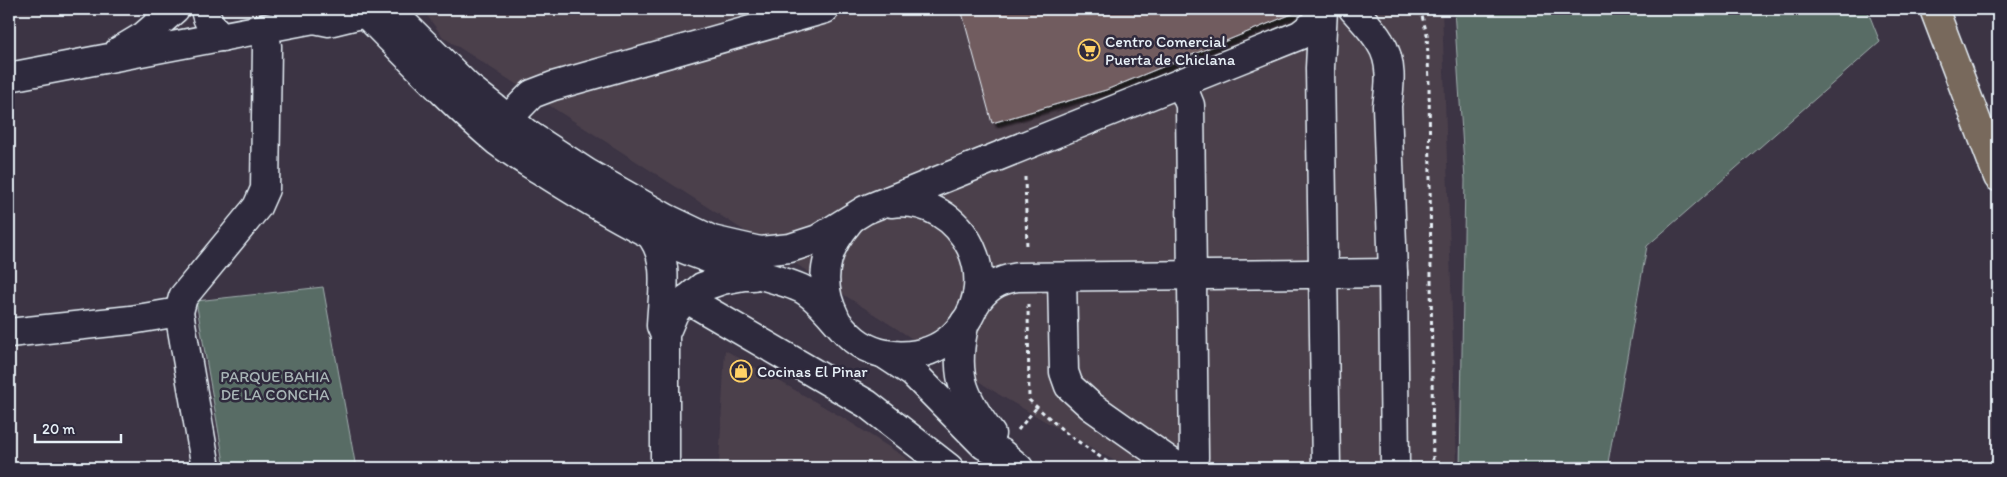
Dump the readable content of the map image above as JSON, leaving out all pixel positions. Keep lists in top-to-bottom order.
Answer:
{
  "parks": ["PARQUE BAHIA DE LA CONCHA"],
  "places": {
    "supermarket": ["Centro Comercial Puerta de Chiclana"],
    "shop": ["Cocinas El Pinar"]
  },
  "scale_bar": "20 m"
}
